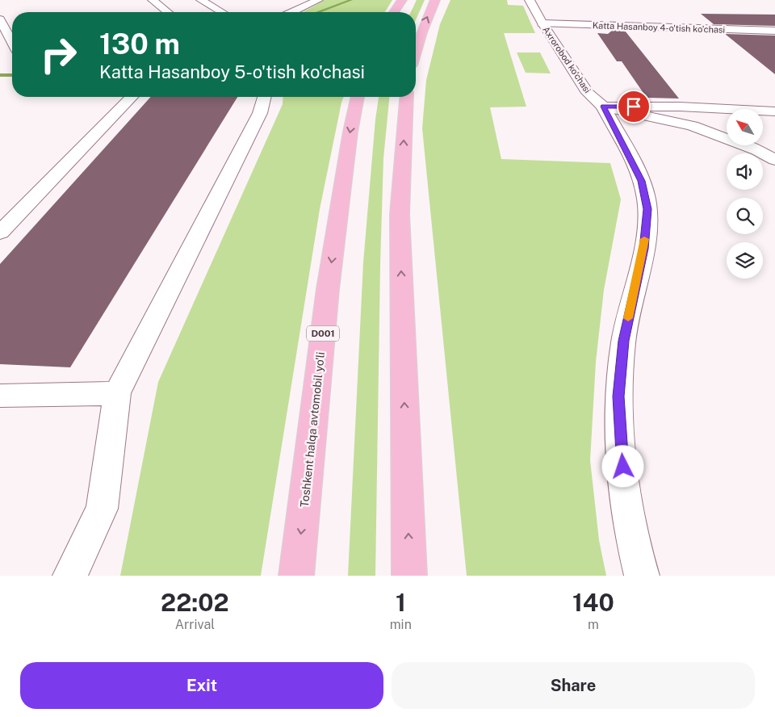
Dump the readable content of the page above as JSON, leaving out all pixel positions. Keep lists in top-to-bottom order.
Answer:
{
  "streets": {
    "highway": ["D001", "Toshkent halqa avtomobil yo'li"],
    "street": ["Katta Hasanboy 4-o'tish ko'chasi", "Axrorobod ko'chasi"]
  },
  "crossings": [
    ["Katta Hasanboy 4-o'tish ko'chasi", "Axrorobod ko'chasi"]
  ],
  "north": "top left",
  "page": {
    "turn": ["130 m", "Katta Hasanboy 5-o'tish ko'chasi"],
    "eta": [
      "22:02",
      "Arrival",
      "1",
      "min",
      "140",
      "m"
    ],
    "buttons": ["Exit", "Share"]
  }
}
